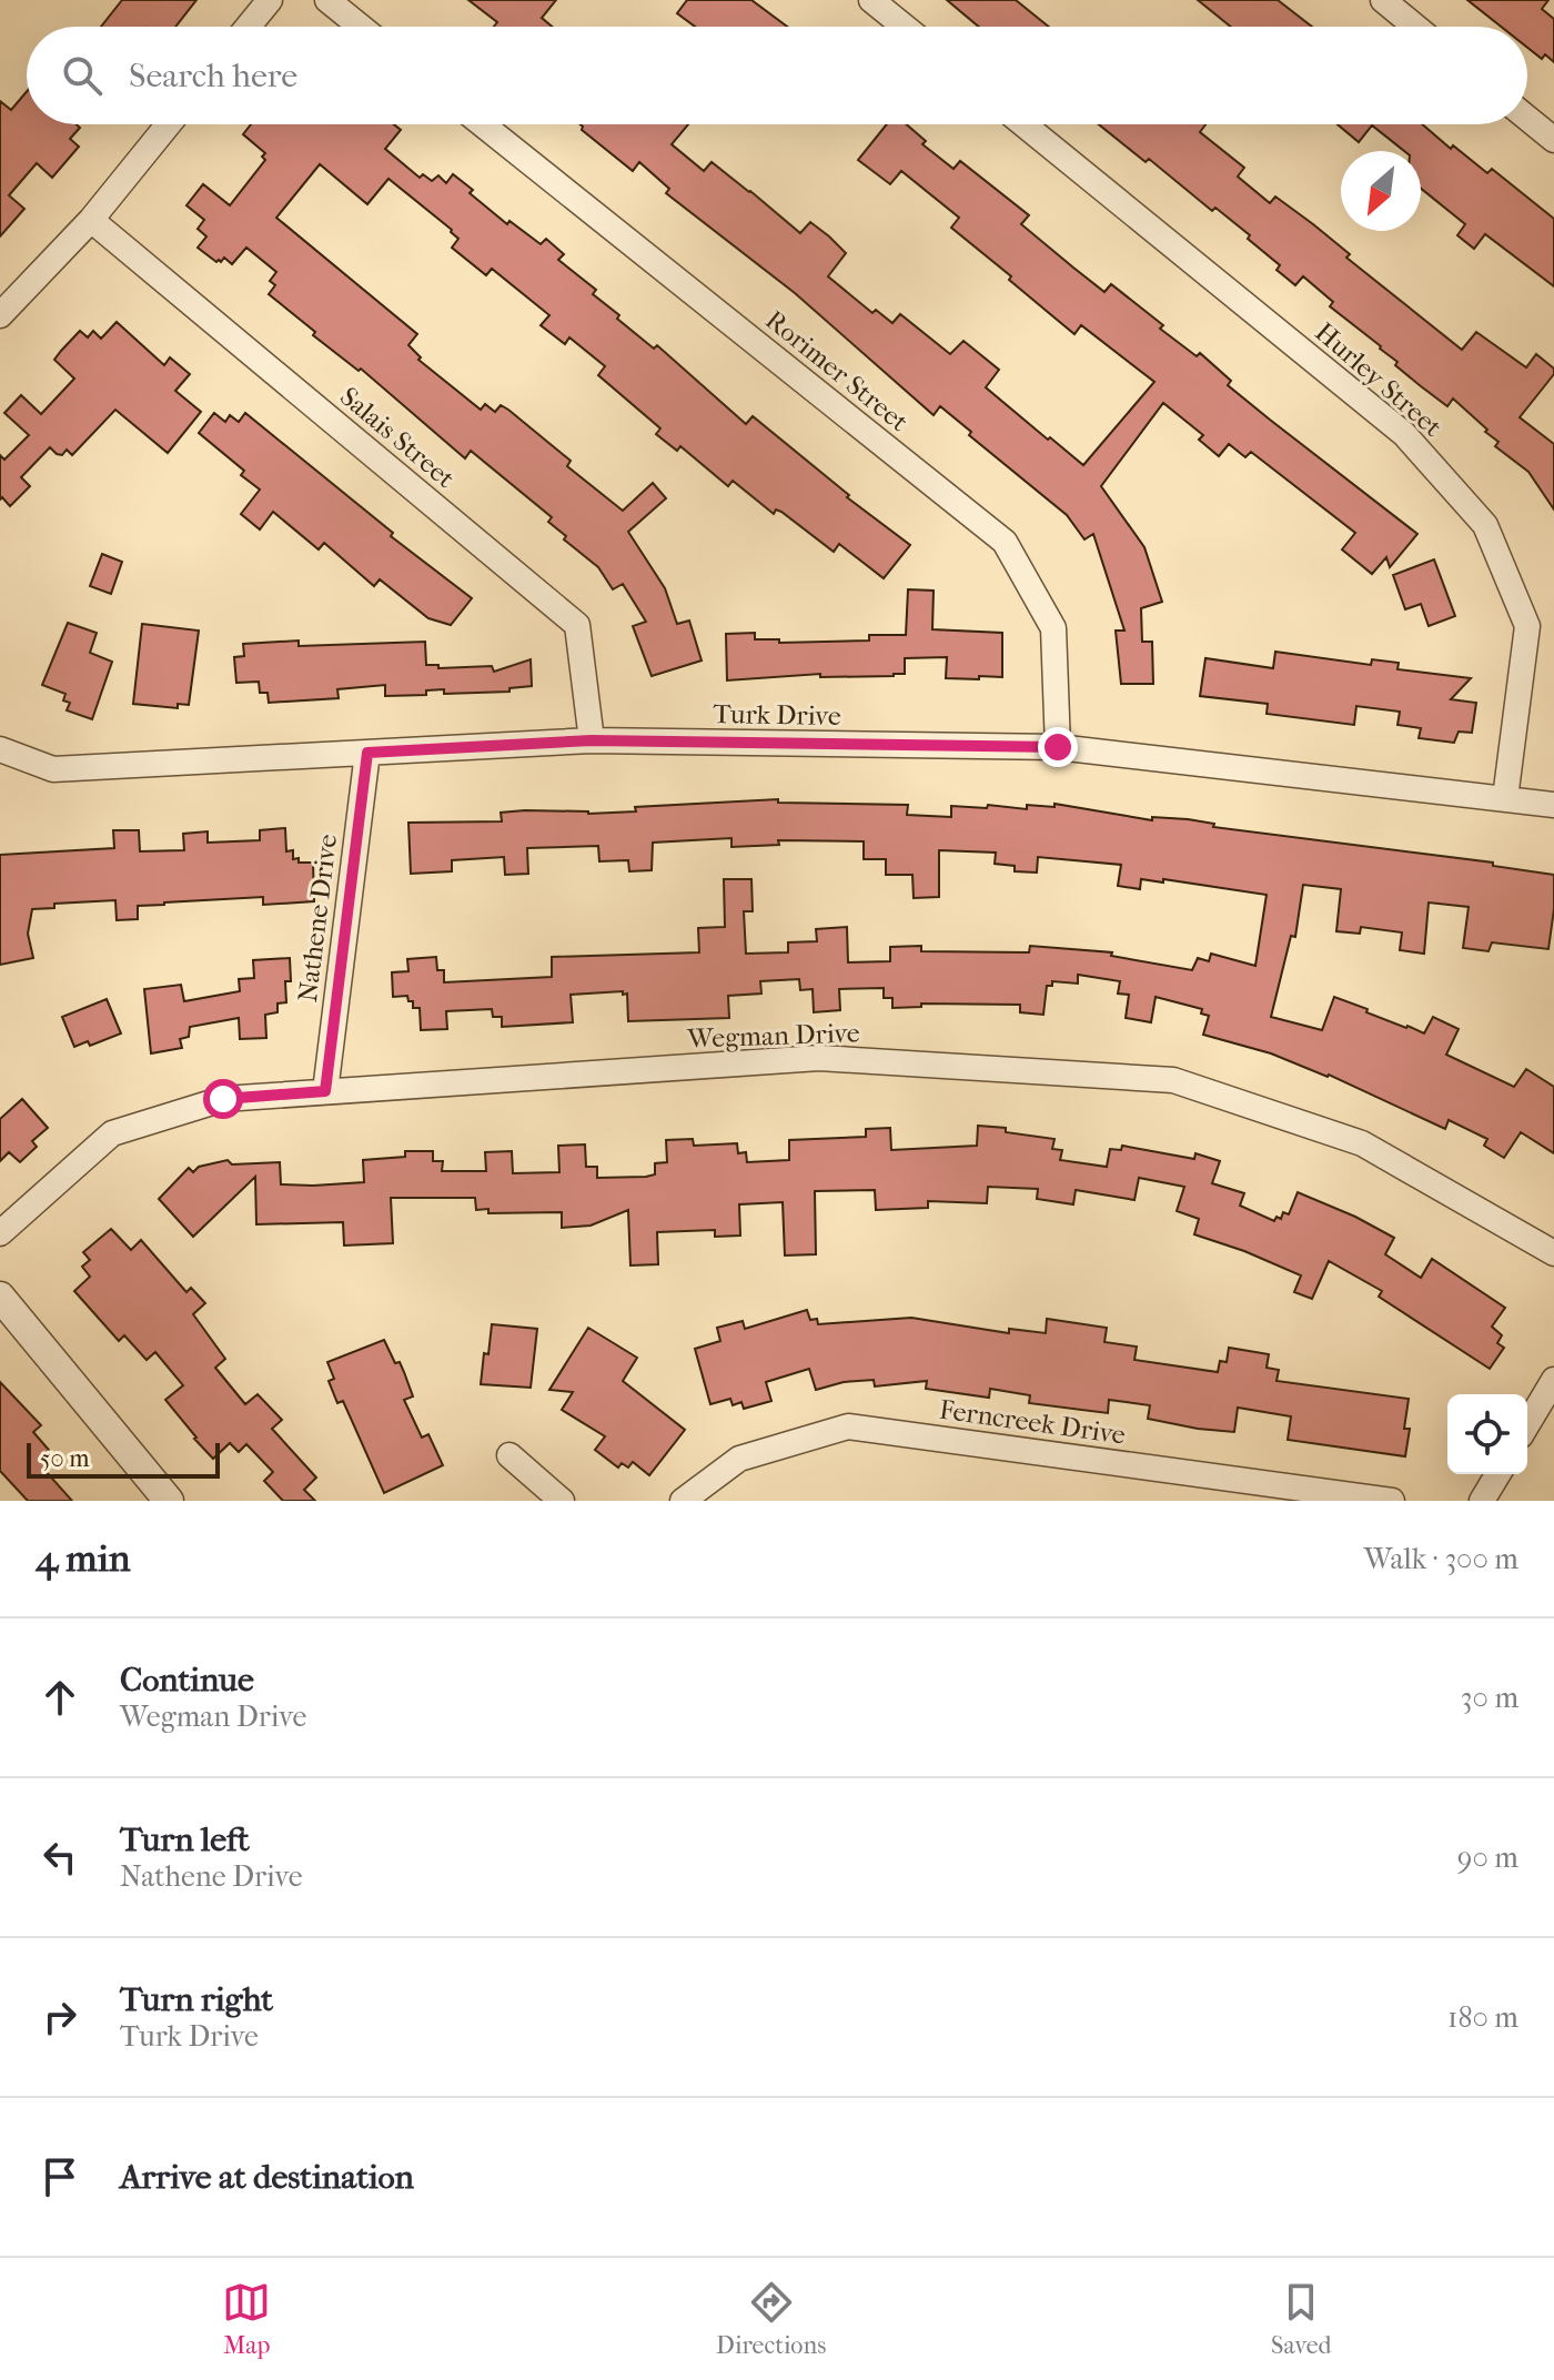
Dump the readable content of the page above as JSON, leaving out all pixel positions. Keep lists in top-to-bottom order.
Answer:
{
  "streets": {
    "street": [
      "Rorimer Street",
      "Hurley Street",
      "Salais Street",
      "Turk Drive",
      "Nathene Drive",
      "Wegman Drive",
      "Ferncreek Drive"
    ]
  },
  "crossings": [
    ["Rorimer Street", "Turk Drive"],
    ["Hurley Street", "Turk Drive"],
    ["Salais Street", "Turk Drive"],
    ["Turk Drive", "Nathene Drive"],
    ["Nathene Drive", "Wegman Drive"]
  ],
  "scale_bar": "50 m",
  "north": "bottom left",
  "page": {
    "search": "Search here",
    "scale": "50 m",
    "heading": ["4 min", "Walk · 300 m"],
    "list": [
      ["Continue", "Wegman Drive", "30 m"],
      ["Turn left", "Nathene Drive", "90 m"],
      ["Turn right", "Turk Drive", "180 m"],
      "Arrive at destination"
    ],
    "nav": ["Map", "Directions", "Saved"]
  }
}
